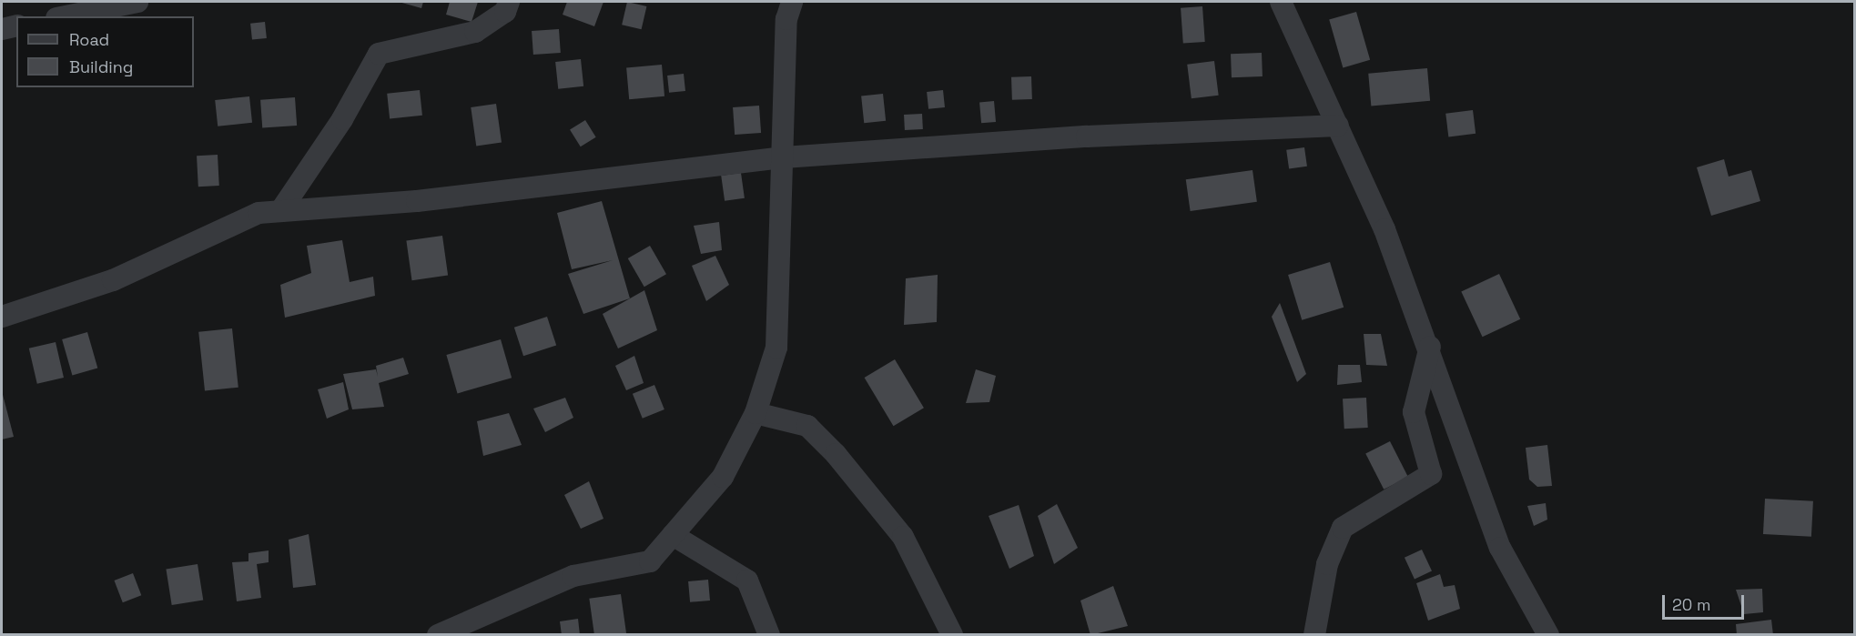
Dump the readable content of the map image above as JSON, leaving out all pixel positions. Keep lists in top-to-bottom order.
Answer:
{
  "legend": ["Road", "Building"],
  "scale_bar": "20 m"
}
